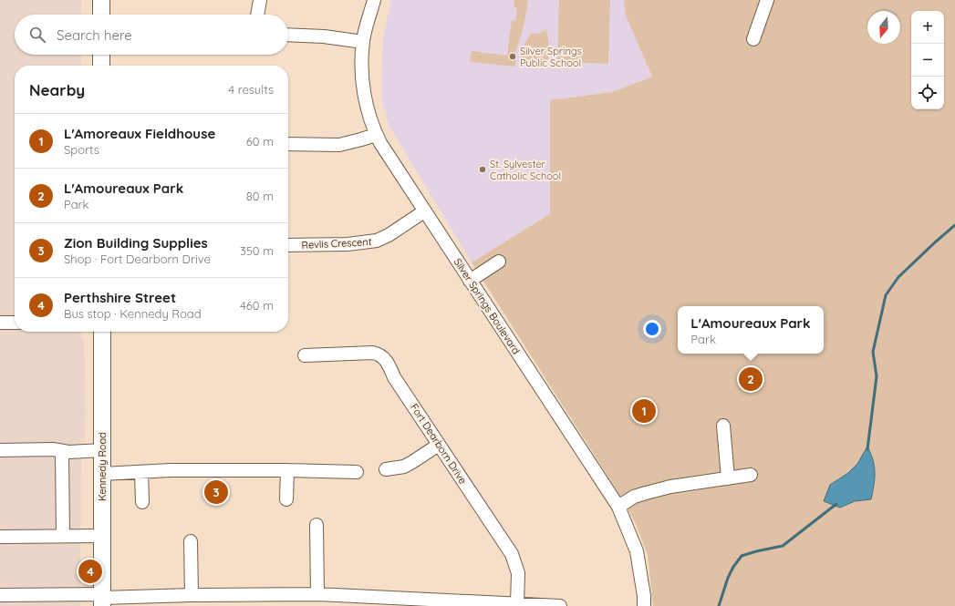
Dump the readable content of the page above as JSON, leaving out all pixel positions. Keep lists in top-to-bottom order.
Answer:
{
  "streets": {
    "main road": ["Kennedy Road"],
    "street": ["Revlis Crescent", "Silver Springs Boulevard", "Fort Dearborn Drive"]
  },
  "crossings": [
    ["Revlis Crescent", "Silver Springs Boulevard"]
  ],
  "places": ["Silver Springs Public School", "St. Sylvester Catholic School"],
  "north": "bottom",
  "page": {
    "map_buttons": ["+", "−"],
    "search": "Search here",
    "heading": ["Nearby", "4 results"],
    "list": [
      {
        "mark": "1",
        "name": "L'Amoreaux Fieldhouse",
        "note": "Sports",
        "value": "60 m"
      },
      {
        "mark": "2",
        "name": "L'Amoureaux Park",
        "note": "Park",
        "value": "80 m"
      },
      {
        "mark": "3",
        "name": "Zion Building Supplies",
        "note": "Shop · Fort Dearborn Drive",
        "value": "350 m"
      },
      {
        "mark": "4",
        "name": "Perthshire Street",
        "note": "Bus stop · Kennedy Road",
        "value": "460 m"
      }
    ],
    "popup": ["L'Amoureaux Park", "Park"],
    "pins": [
      "2",
      "1",
      "3",
      "4"
    ]
  }
}
